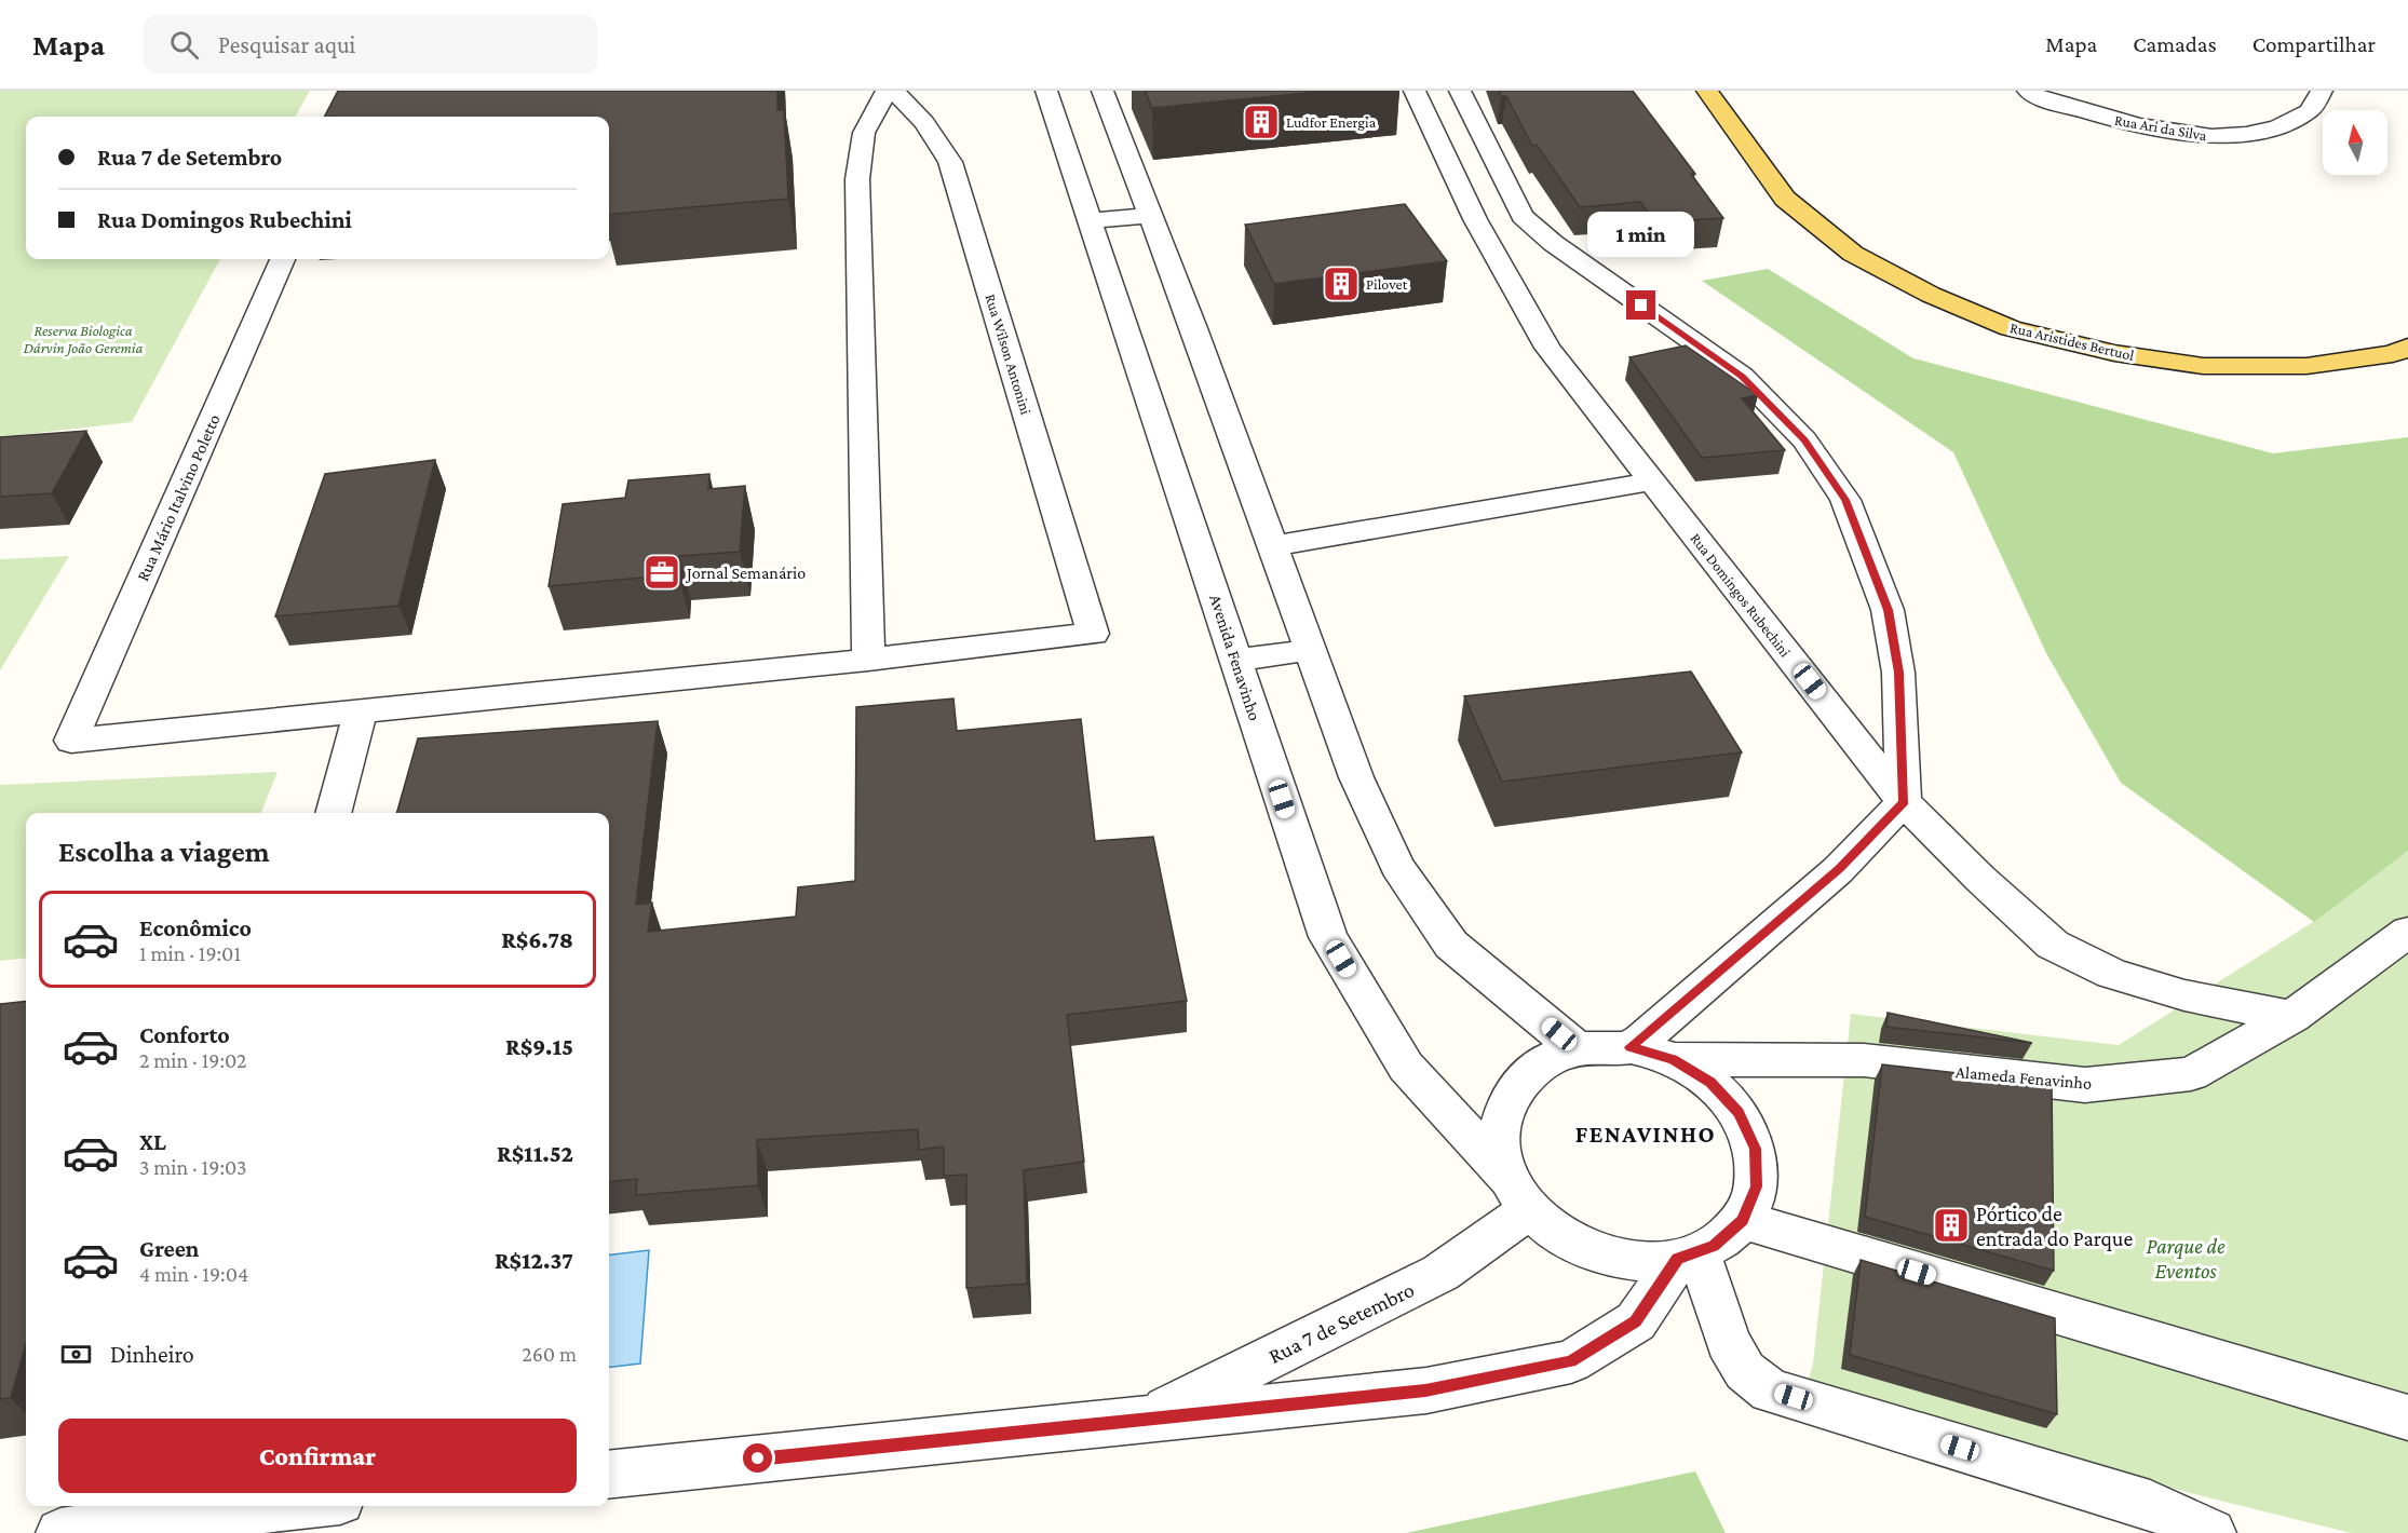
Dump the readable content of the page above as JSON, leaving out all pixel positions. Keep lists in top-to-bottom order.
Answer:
{
  "streets": {
    "main road": ["Rua Aristides Bertuol"],
    "street": [
      "Rua Ari da Silva",
      "Rua Wilson Antonini",
      "Rua Mário Italvino Poletto",
      "Rua Domingos Rubechini",
      "Avenida Fenavinho",
      "Alameda Fenavinho",
      "Rua 7 de Setembro"
    ]
  },
  "crossings": [
    ["Rua Domingos Rubechini", "Alameda Fenavinho"],
    ["Avenida Fenavinho", "Rua 7 de Setembro"]
  ],
  "districts": ["FENAVINHO"],
  "parks": ["Reserva Biologica Dárvin João Geremia", "Parque de Eventos"],
  "places": {
    "building": ["Ludfor Energia", "Pilovet", "Pórtico de entrada do Parque"],
    "office": ["Jornal Semanário"]
  },
  "north": "top",
  "page": {
    "header": "Mapa",
    "search": "Pesquisar aqui",
    "nav": ["Mapa", "Camadas", "Compartilhar"],
    "banner": ["Rua 7 de Setembro", "Rua Domingos Rubechini"],
    "bubble": "1 min",
    "heading": "Escolha a viagem",
    "list": [
      {
        "name": "Econômico",
        "note": "1 min · 19:01",
        "value": "R$6.78"
      },
      {
        "name": "Conforto",
        "note": "2 min · 19:02",
        "value": "R$9.15"
      },
      {
        "name": "XL",
        "note": "3 min · 19:03",
        "value": "R$11.52"
      },
      {
        "name": "Green",
        "note": "4 min · 19:04",
        "value": "R$12.37"
      }
    ],
    "pay": ["Dinheiro", "260 m"],
    "buttons": "Confirmar"
  }
}
